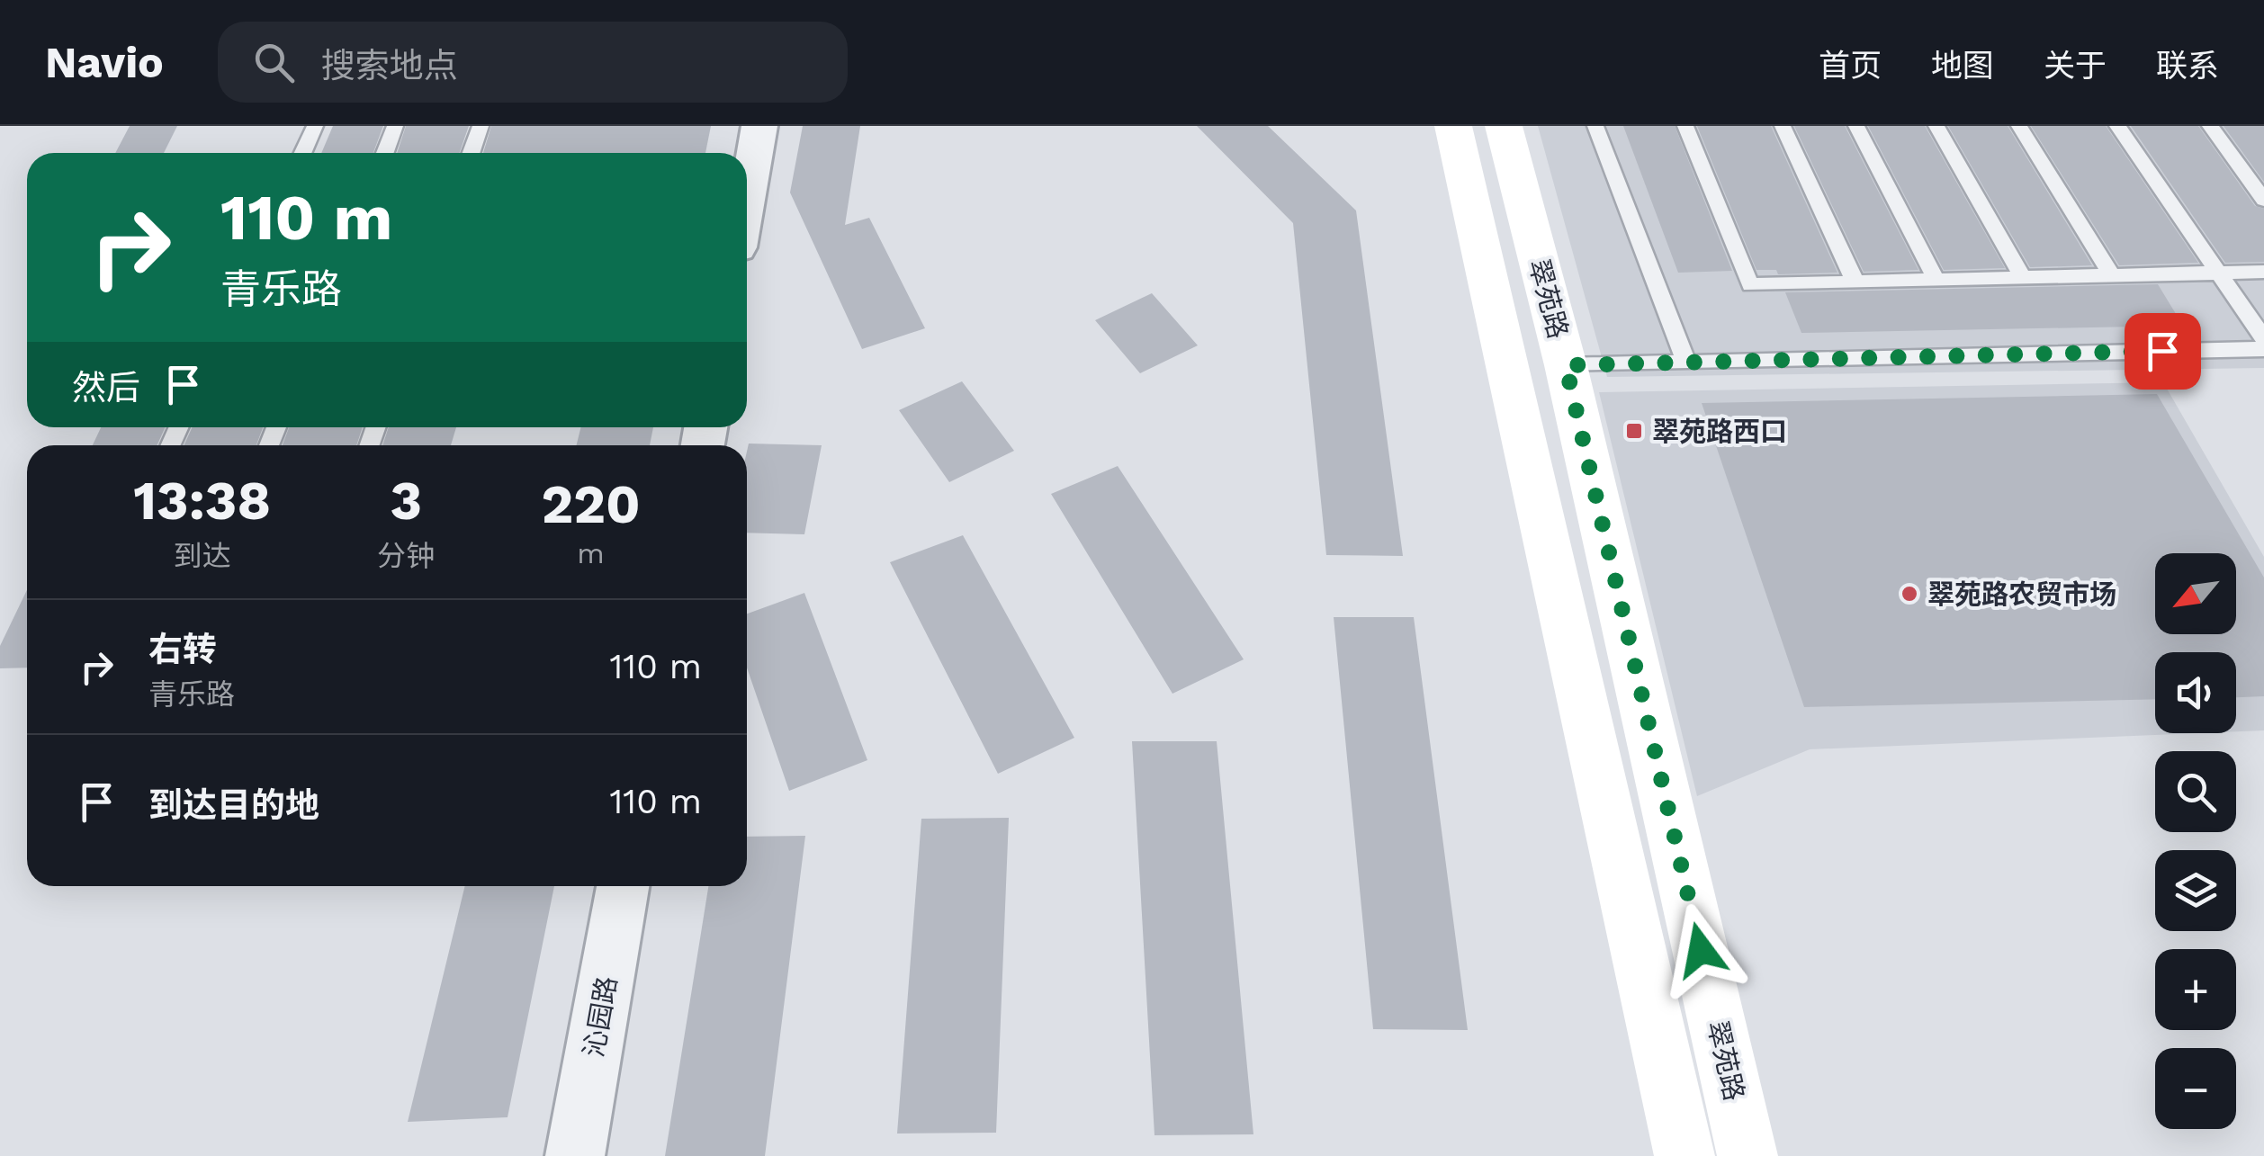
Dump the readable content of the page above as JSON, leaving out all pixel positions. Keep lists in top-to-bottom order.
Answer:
{
  "streets": {
    "main road": ["翠苑路"],
    "street": ["沁园路"]
  },
  "places": {
    "transit": ["翠苑路西口"],
    "other": ["翠苑路农贸市场"]
  },
  "north": "bottom left",
  "page": {
    "header": "Navio",
    "search": "搜索地点",
    "nav": [
      "首页",
      "地图",
      "关于",
      "联系"
    ],
    "turn": ["110 m", "青乐路"],
    "then": "然后",
    "eta": [
      "13:38",
      "到达",
      "3",
      "分钟",
      "220",
      "m"
    ],
    "map_buttons": ["+", "−"],
    "list": [
      {
        "name": "右转",
        "note": "青乐路",
        "value": "110 m"
      },
      {
        "name": "到达目的地",
        "value": "110 m"
      }
    ]
  }
}
